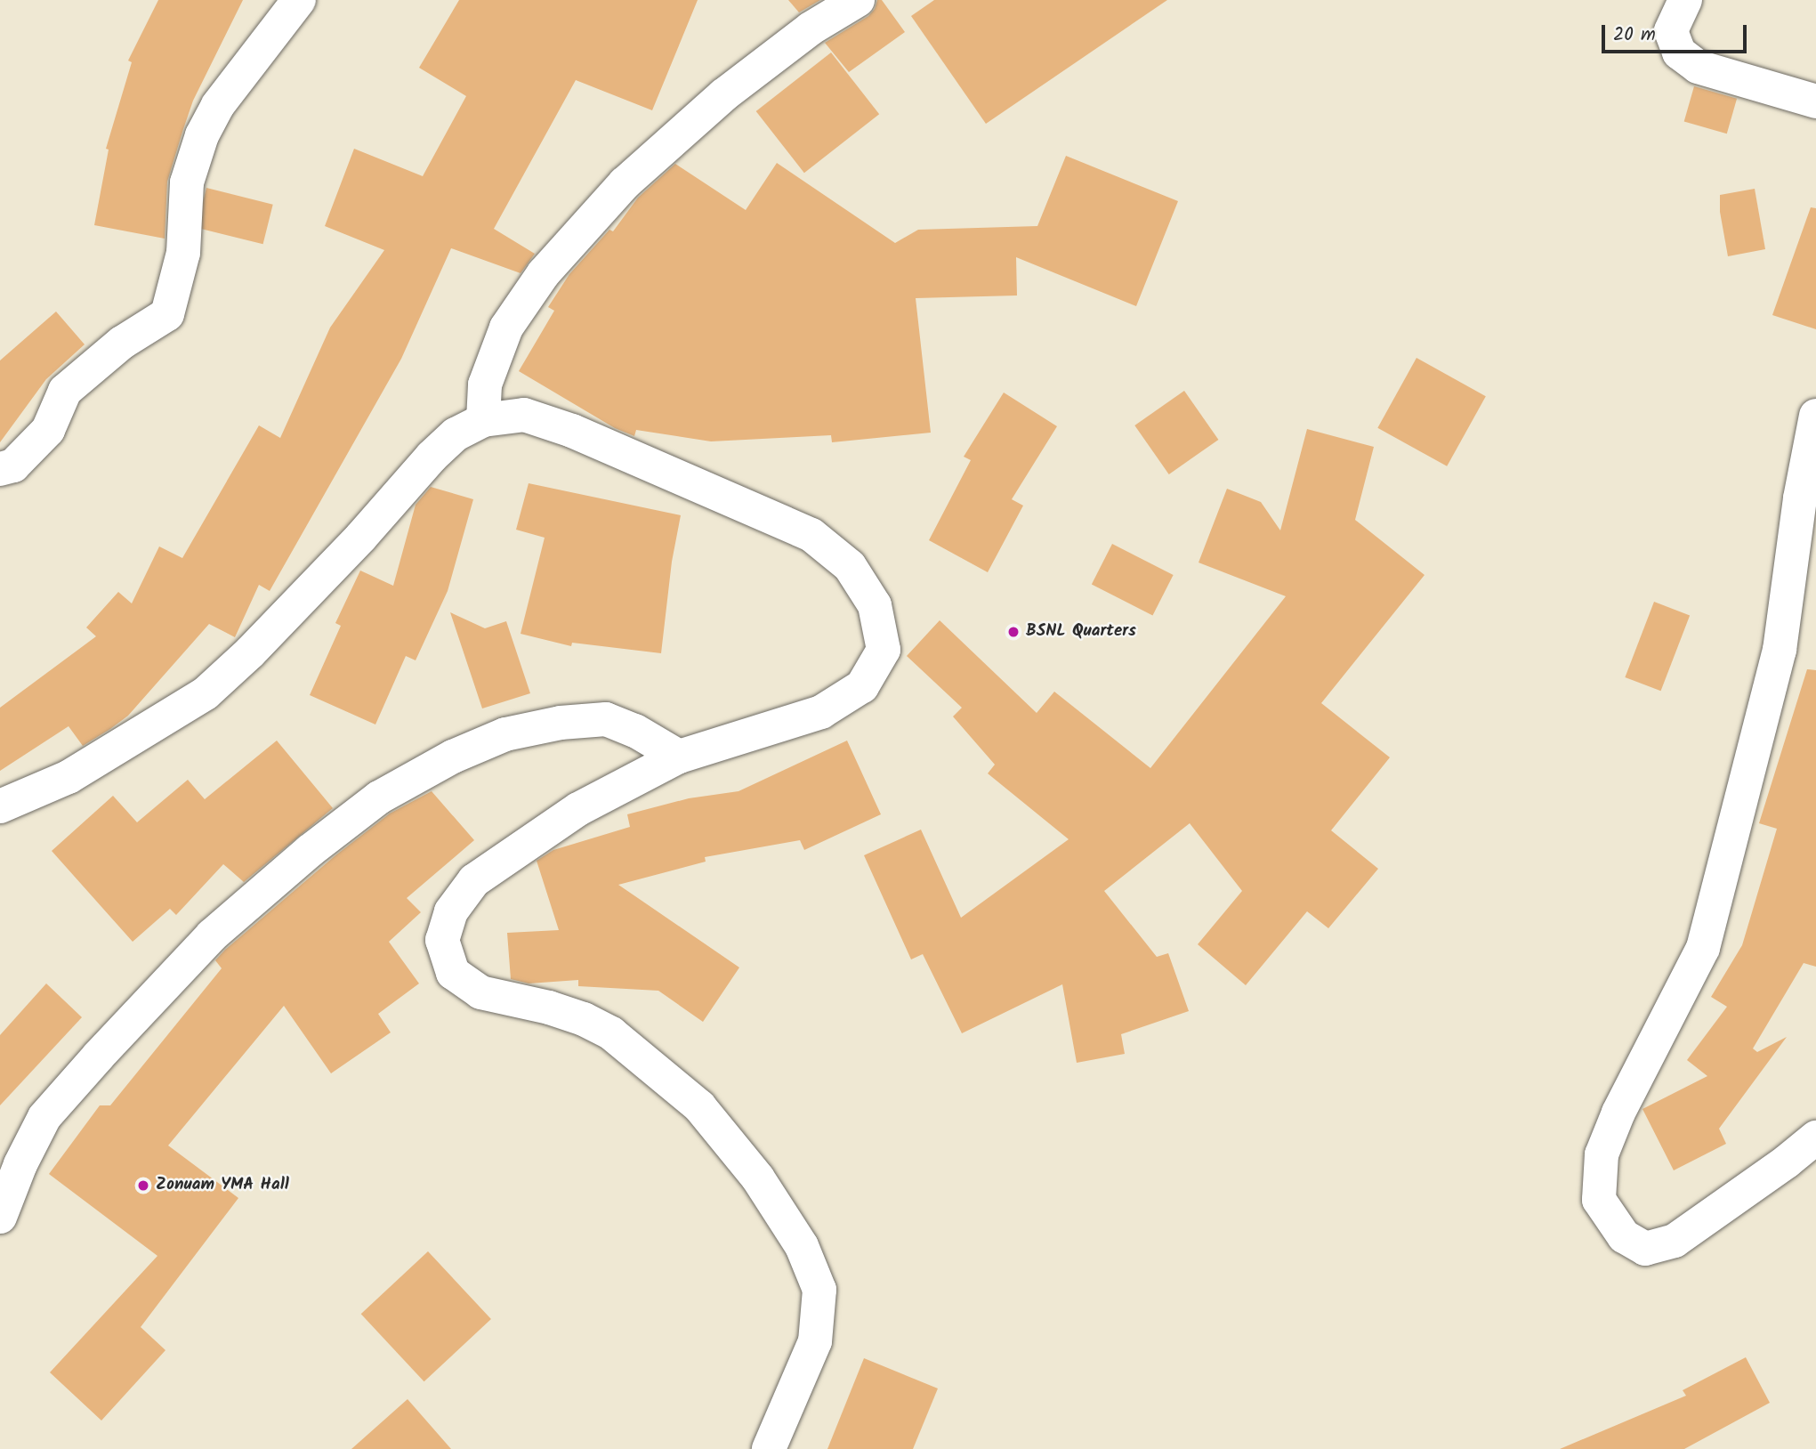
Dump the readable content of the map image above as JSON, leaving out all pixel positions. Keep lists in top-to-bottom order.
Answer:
{
  "places": ["BSNL Quarters", "Zonuam YMA Hall"],
  "scale_bar": "20 m"
}
